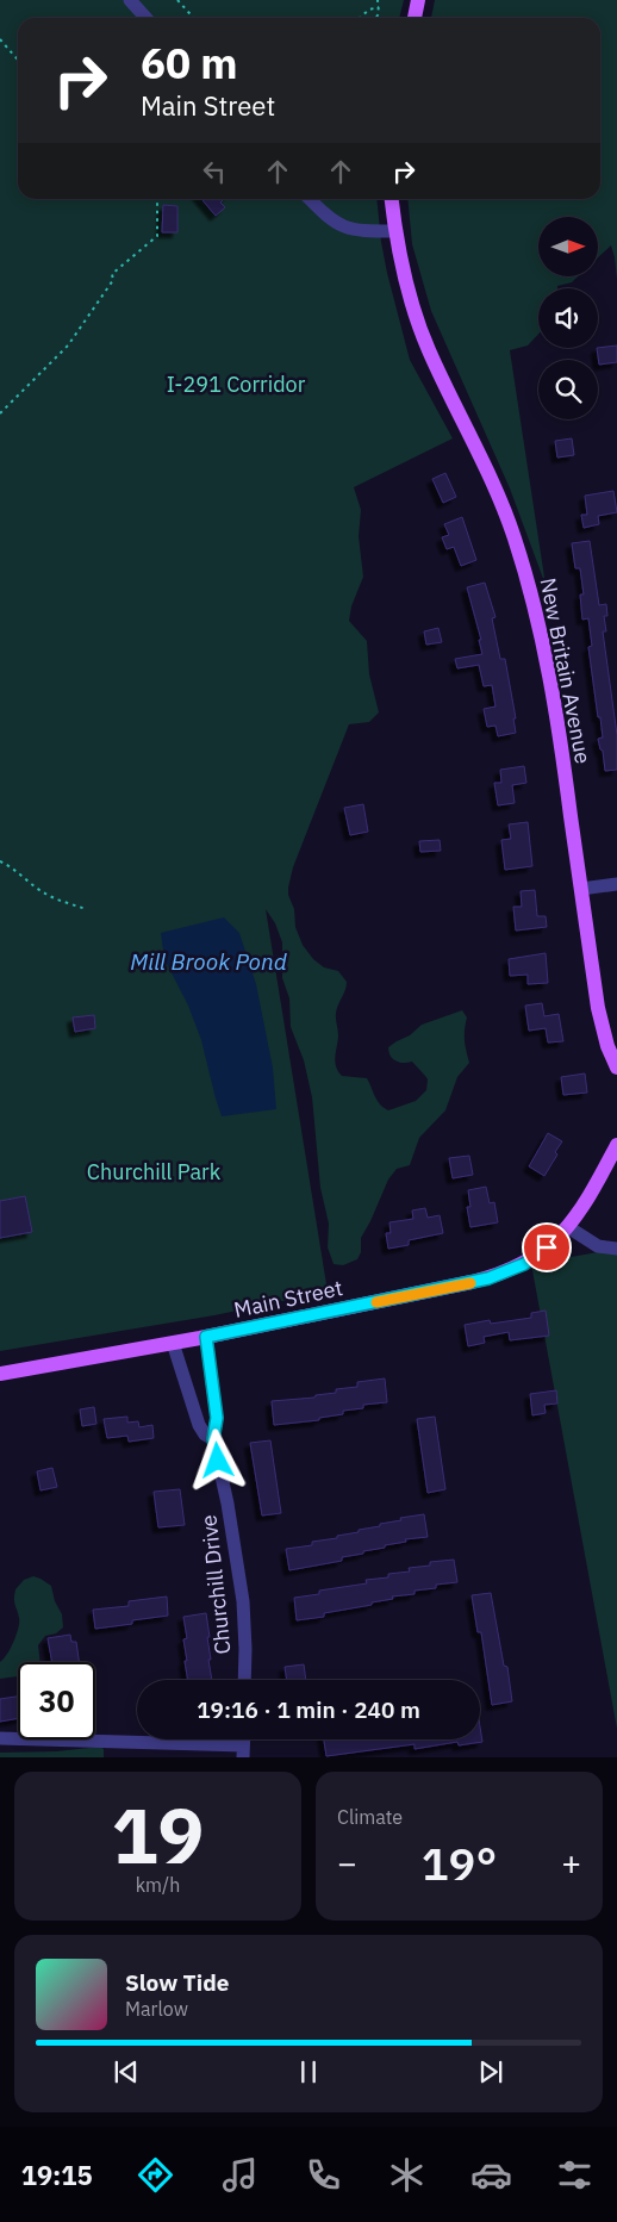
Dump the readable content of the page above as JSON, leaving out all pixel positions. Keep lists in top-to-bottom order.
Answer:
{
  "streets": {
    "main road": ["New Britain Avenue", "Main Street"],
    "street": ["Churchill Drive"]
  },
  "crossings": [
    ["Main Street", "Churchill Drive"]
  ],
  "water": ["Mill Brook Pond"],
  "parks": ["I-291 Corridor", "Churchill Park"],
  "north": "right",
  "page": {
    "turn": ["60 m", "Main Street"],
    "limit": "30",
    "trip": "19:16 · 1 min · 240 m",
    "tile": [
      ["19", "km/h"],
      "Climate"
    ],
    "heat": ["−", "19°", "+"],
    "song": ["Slow Tide", "Marlow"],
    "tabs": "19:15"
  }
}
